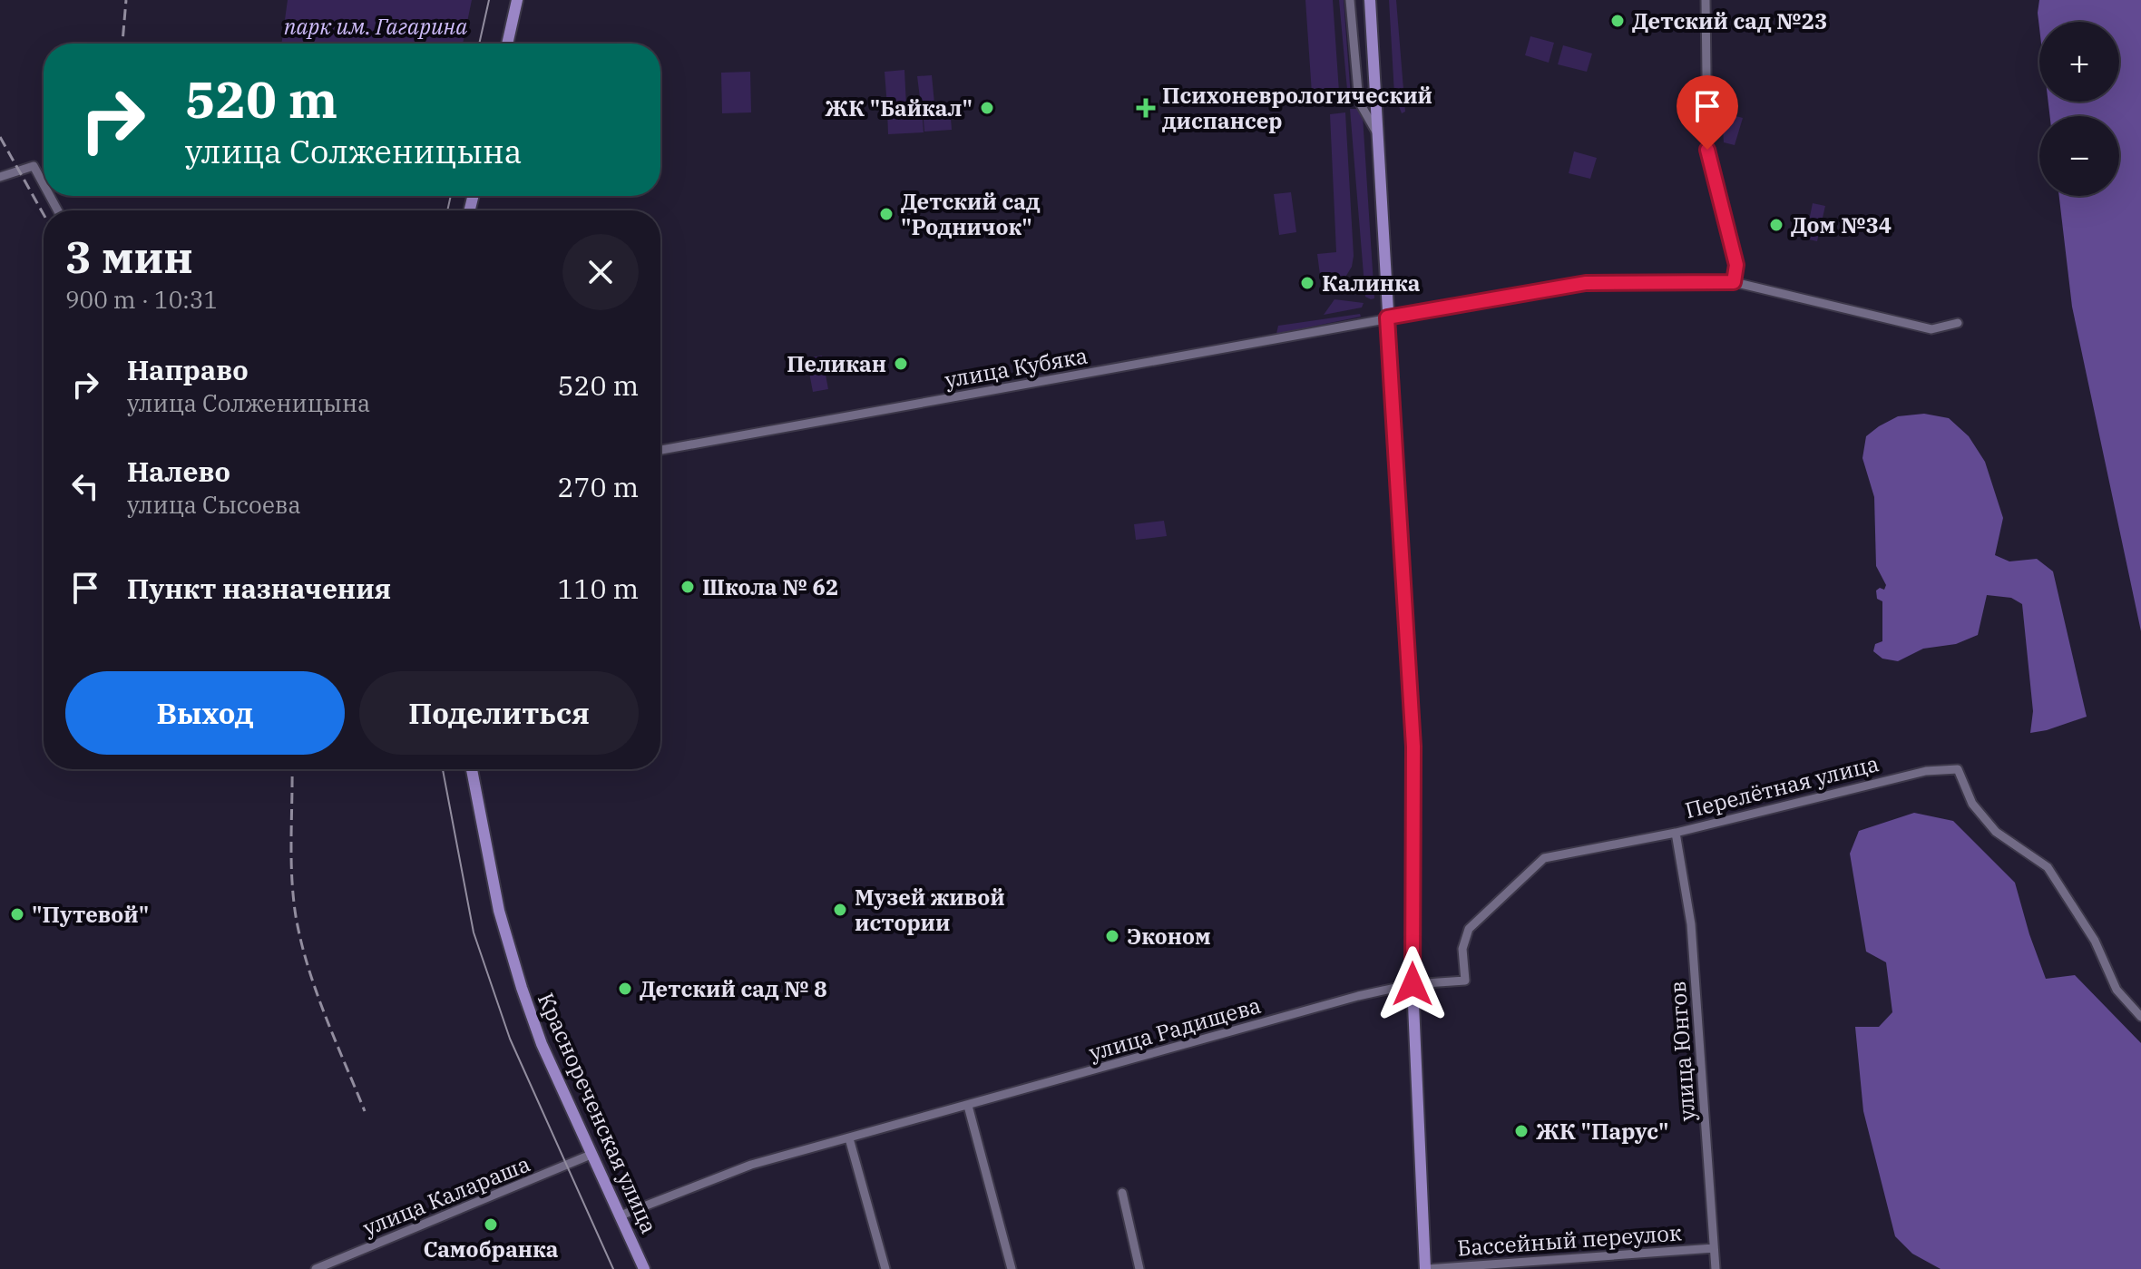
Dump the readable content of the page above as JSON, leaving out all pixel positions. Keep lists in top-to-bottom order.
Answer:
{
  "streets": {
    "main road": ["Краснореченская улица"],
    "street": [
      "улица Кубяка",
      "Перелётная улица",
      "улица Радищева",
      "улица Юнгов",
      "улица Калараша",
      "Бассейный переулок"
    ]
  },
  "crossings": [
    ["Перелётная улица", "улица Радищева"],
    ["Перелётная улица", "улица Юнгов"],
    ["улица Радищева", "улица Юнгов"],
    ["улица Радищева", "Краснореченская улица"],
    ["улица Юнгов", "Бассейный переулок"],
    ["Краснореченская улица", "улица Калараша"]
  ],
  "parks": ["парк им. Гагарина"],
  "places": {
    "other": [
      "Детский сад №23",
      "ЖК \"Байкал\"",
      "Детский сад \"Родничок\"",
      "Дом №34",
      "Калинка",
      "Пеликан",
      "Школа № 62",
      "Музей живой истории",
      "\"Путевой\"",
      "Эконом",
      "Детский сад № 8",
      "ЖК \"Парус\"",
      "Самобранка"
    ],
    "health": ["Психоневрологический диспансер"]
  },
  "page": {
    "map_buttons": ["+", "−"],
    "turn": ["520 m", "улица Солженицына"],
    "heading": ["3 мин", "900 m · 10:31"],
    "list": [
      {
        "name": "Направо",
        "note": "улица Солженицына",
        "value": "520 m"
      },
      {
        "name": "Налево",
        "note": "улица Сысоева",
        "value": "270 m"
      },
      {
        "name": "Пункт назначения",
        "value": "110 m"
      }
    ],
    "buttons": ["Выход", "Поделиться"]
  }
}
